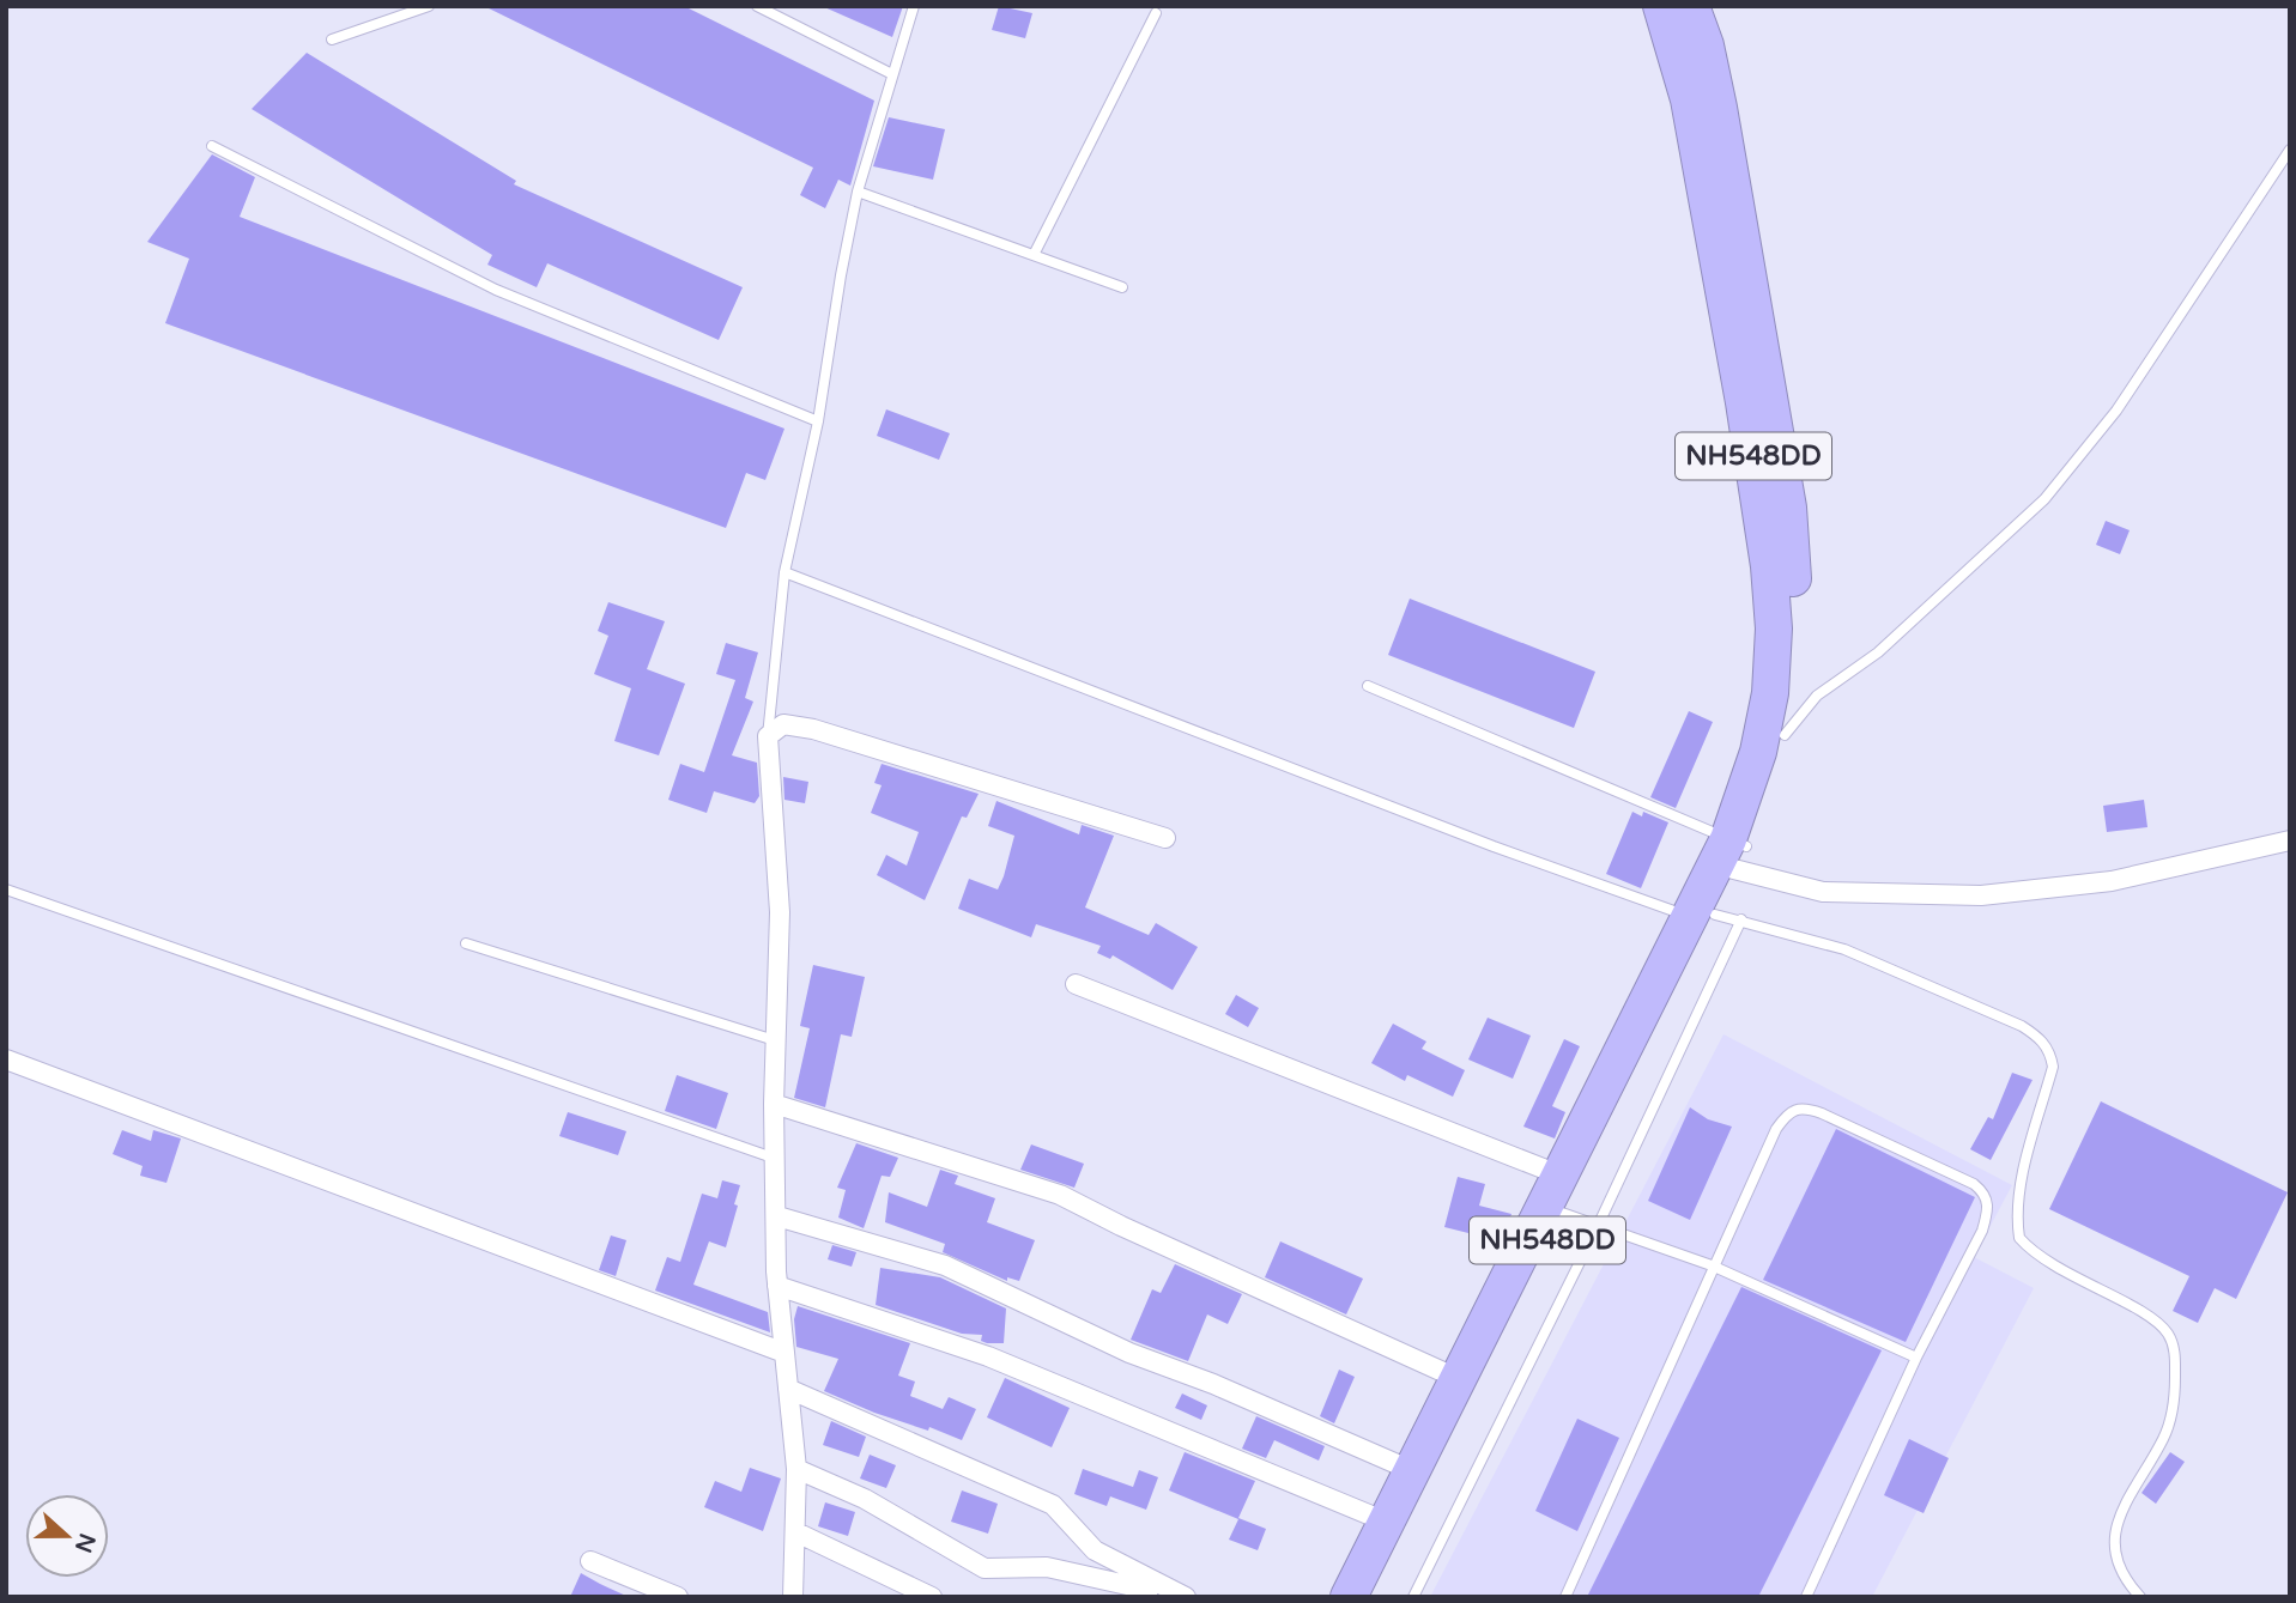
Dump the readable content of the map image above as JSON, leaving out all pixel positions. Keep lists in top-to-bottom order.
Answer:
{
  "streets": {
    "highway": ["NH548DD"]
  },
  "north": "right"
}
